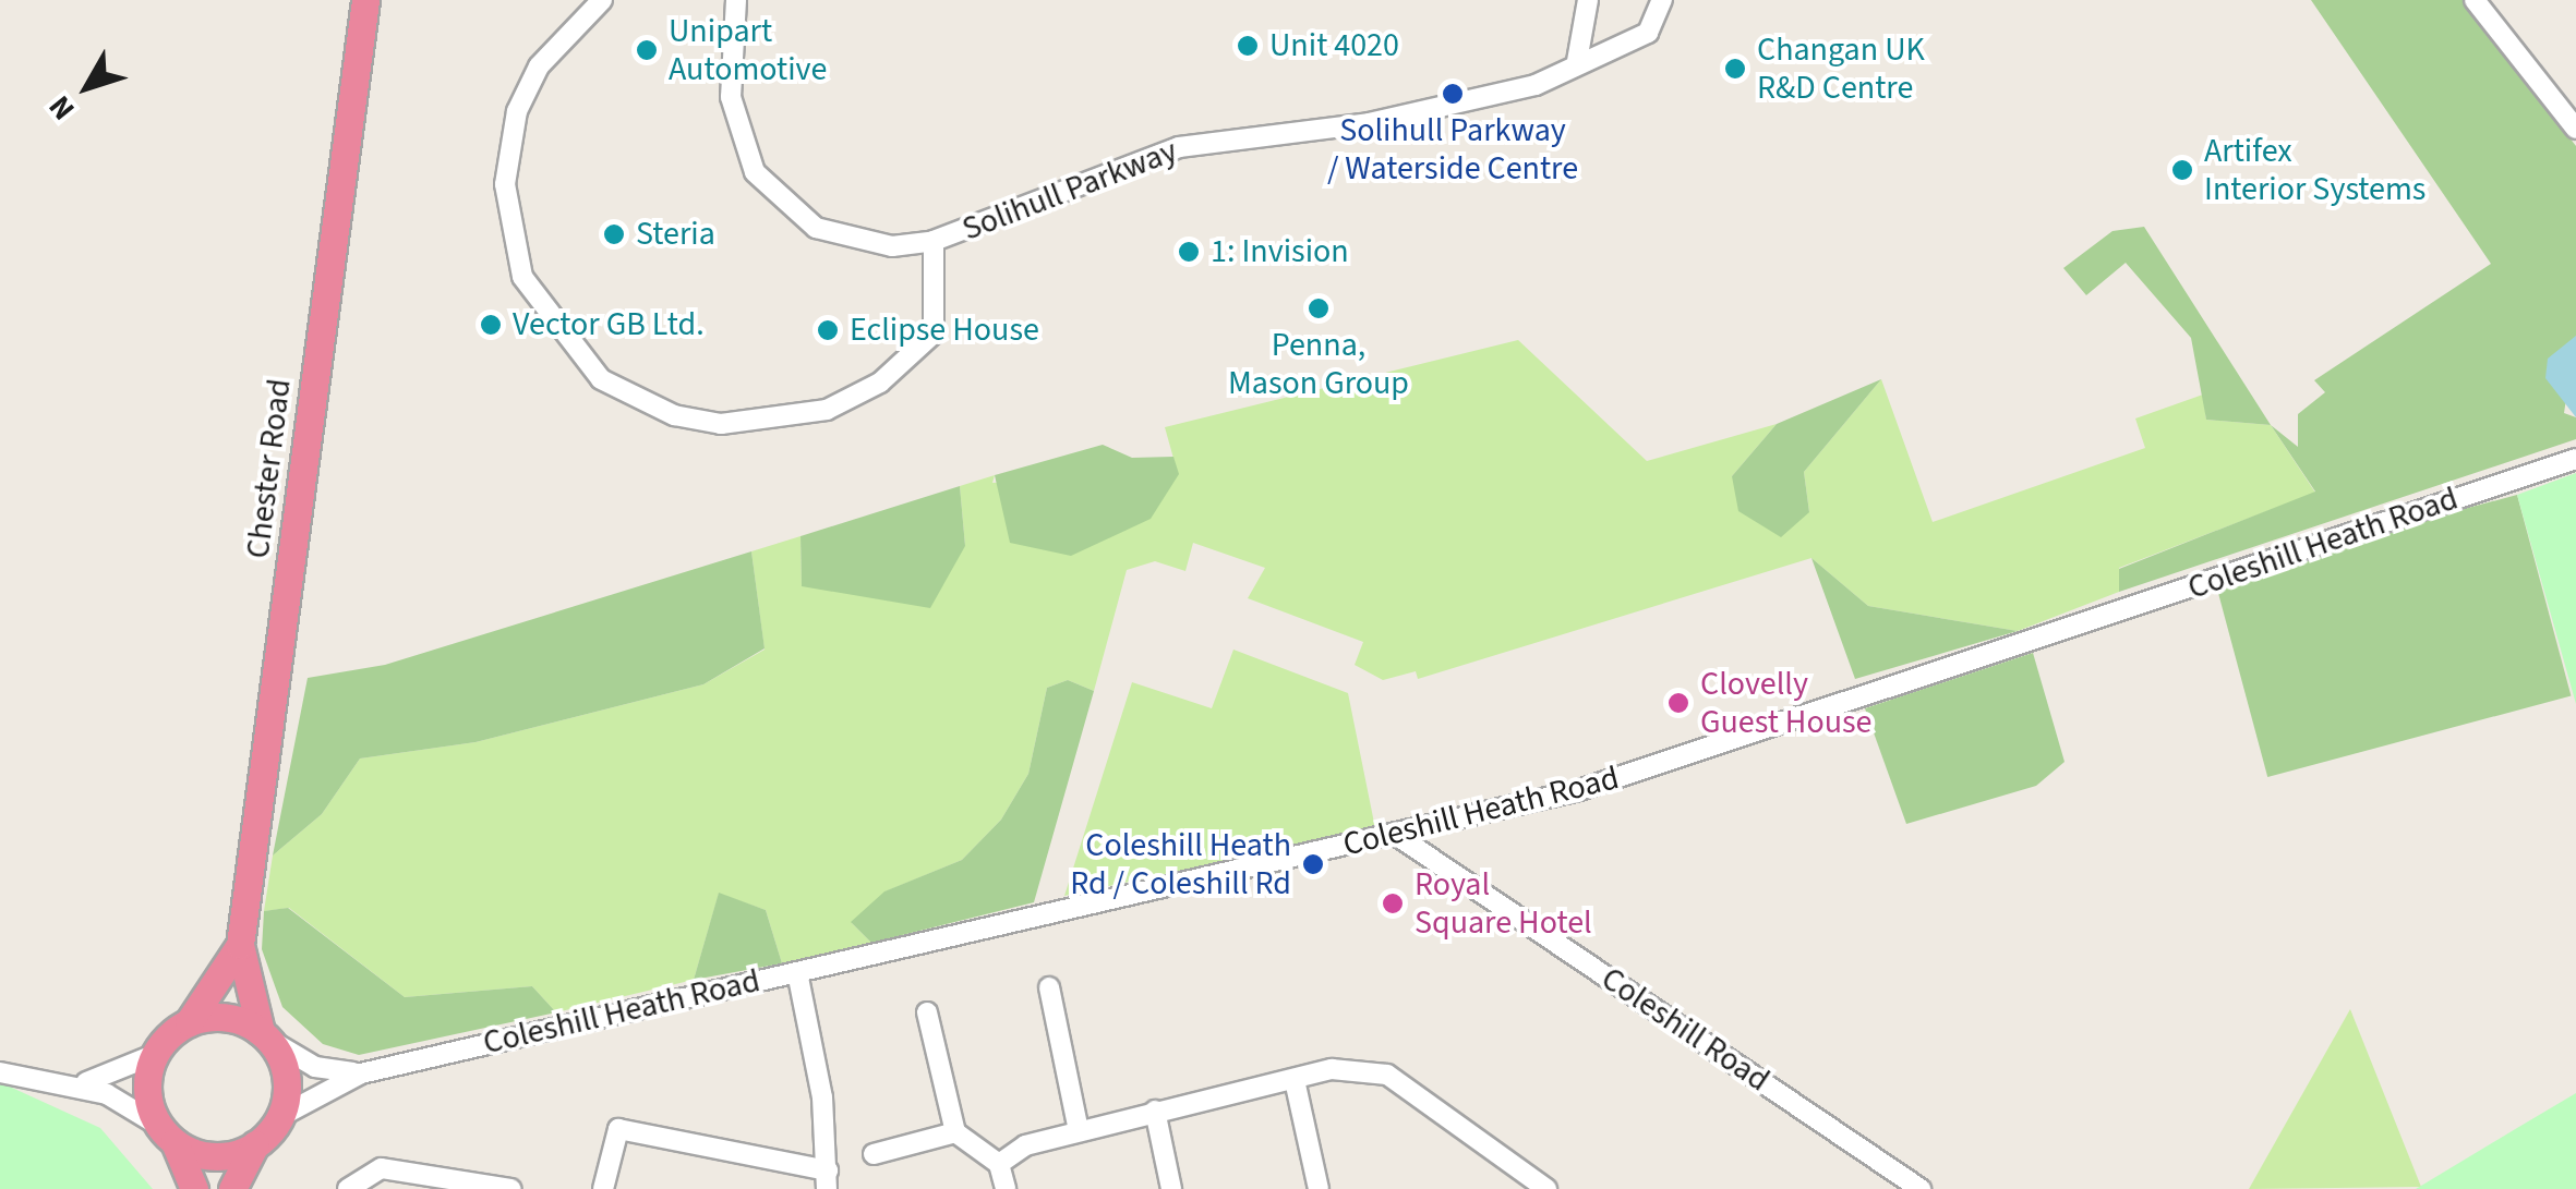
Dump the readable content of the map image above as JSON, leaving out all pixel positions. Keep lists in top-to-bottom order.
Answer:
{
  "streets": {
    "highway": ["Chester Road"],
    "street": ["Solihull Parkway", "Coleshill Heath Road", "Coleshill Road"]
  },
  "crossings": [
    ["Chester Road", "Coleshill Heath Road"],
    ["Coleshill Heath Road", "Coleshill Road"]
  ],
  "places": [
    "Unit 4020",
    "Unipart Automotive",
    "Changan UK R&D Centre",
    "Solihull Parkway / Waterside Centre",
    "Artifex Interior Systems",
    "Steria",
    "1: Invision",
    "Penna, Mason Group",
    "Vector GB Ltd.",
    "Eclipse House",
    "Clovelly Guest House",
    "Coleshill Heath Rd / Coleshill Rd",
    "Royal Square Hotel"
  ],
  "north": "bottom left"
}
